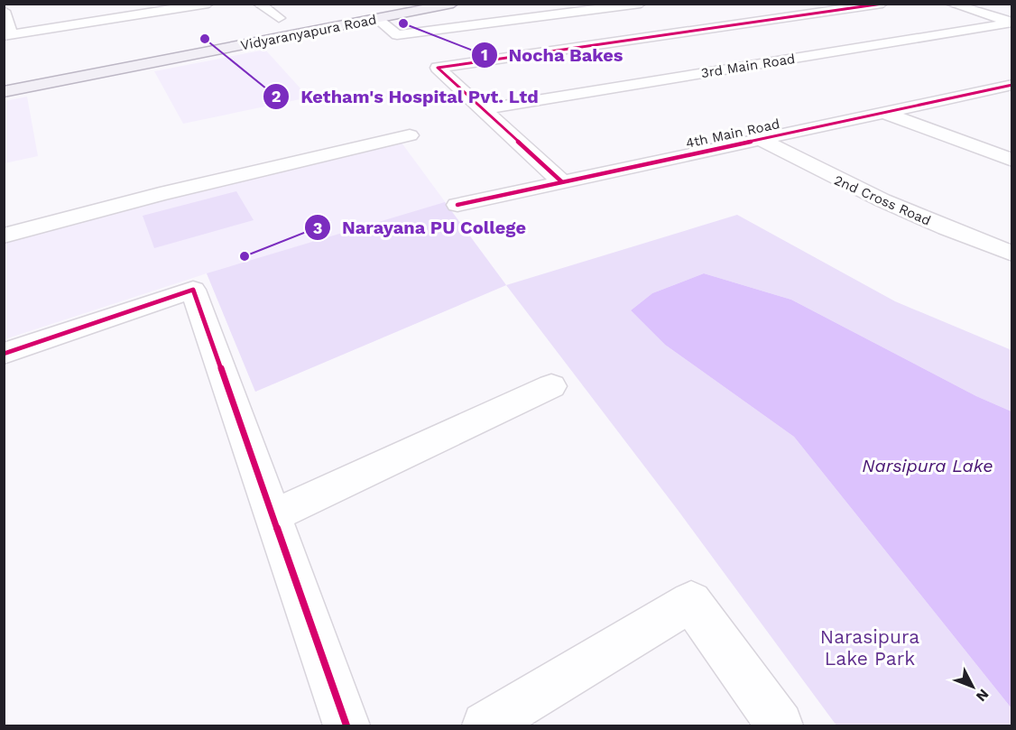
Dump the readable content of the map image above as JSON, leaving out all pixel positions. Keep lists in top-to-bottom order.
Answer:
{
  "streets": {
    "main road": ["Vidyaranyapura Road"],
    "street": ["3rd Main Road", "4th Main Road", "2nd Cross Road"]
  },
  "crossings": [
    ["4th Main Road", "2nd Cross Road"]
  ],
  "water": ["Narsipura Lake"],
  "parks": ["Narasipura Lake Park"],
  "places": ["Nocha Bakes", "Ketham's Hospital Pvt. Ltd", "Narayana PU College"],
  "north": "bottom right"
}
